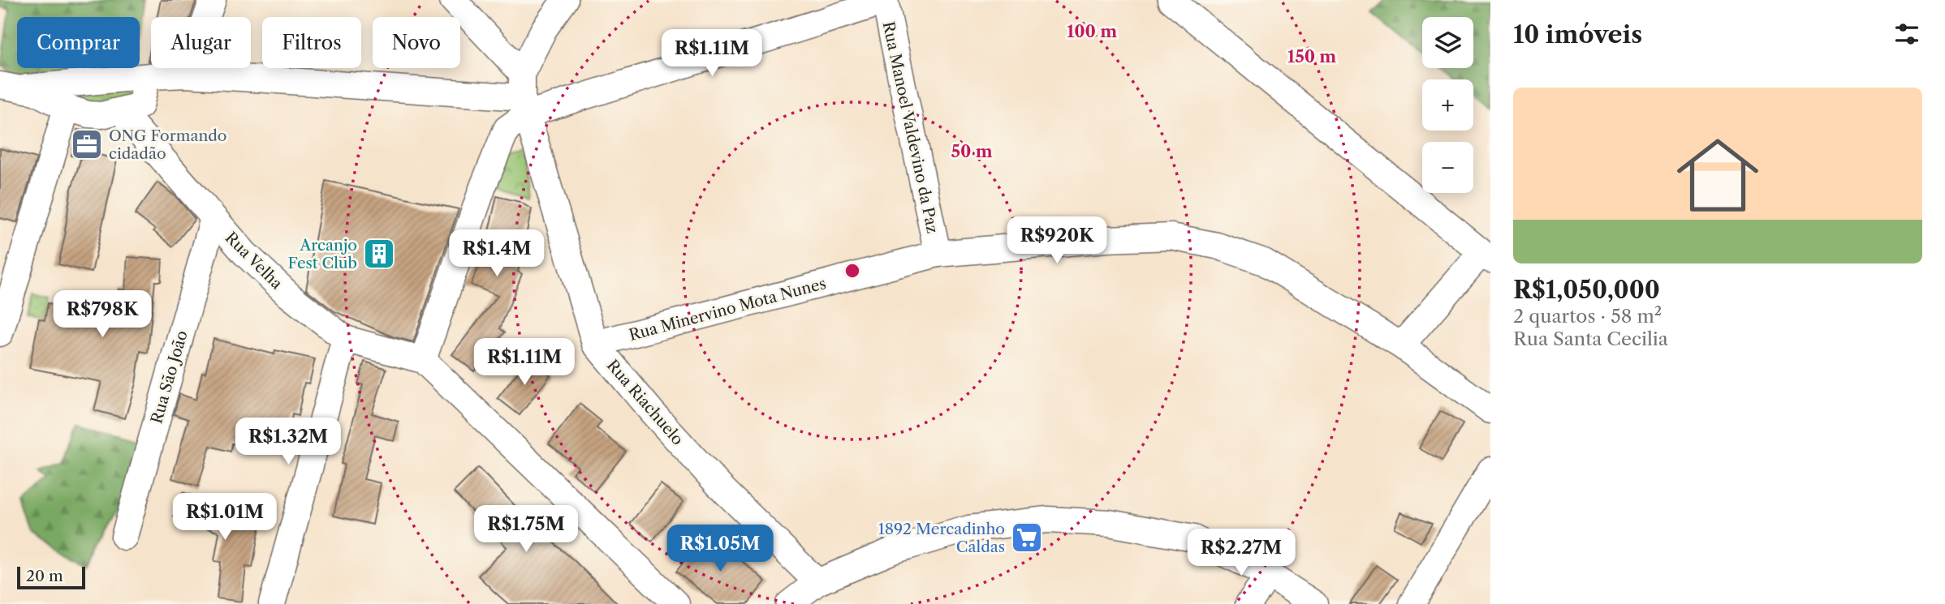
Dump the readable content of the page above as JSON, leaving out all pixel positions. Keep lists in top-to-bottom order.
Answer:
{
  "streets": {
    "street": [
      "Rua Manoel Valdevino da Paz",
      "Rua Velha",
      "Rua Minervino Mota Nunes",
      "Rua São João",
      "Rua Riachuelo"
    ]
  },
  "crossings": [
    ["Rua Manoel Valdevino da Paz", "Rua Minervino Mota Nunes"],
    ["Rua Velha", "Rua São João"],
    ["Rua Minervino Mota Nunes", "Rua Riachuelo"]
  ],
  "places": {
    "office": ["ONG Formando cidadão"],
    "building": ["Arcanjo Fest Club"],
    "supermarket": ["1892 Mercadinho Caldas"]
  },
  "scale_bar": "20 m",
  "page": {
    "heading": "10 imóveis",
    "map_buttons": ["+", "−"],
    "chip": [
      "Comprar",
      "Alugar",
      "Filtros",
      "Novo"
    ],
    "price": [
      "R$1.11M",
      "R$920K",
      "R$1.4M",
      "R$798K",
      "R$1.11M",
      "R$1.32M",
      "R$1.01M",
      "R$1.75M",
      "R$1.05M",
      "R$2.27M"
    ],
    "list": [
      {
        "name": "R$1,050,000",
        "note": "2 quartos · 58 m² · Rua Santa Cecilia"
      }
    ],
    "scale": "20 m"
  },
  "rings": ["100 m", "150 m", "50 m"]
}
